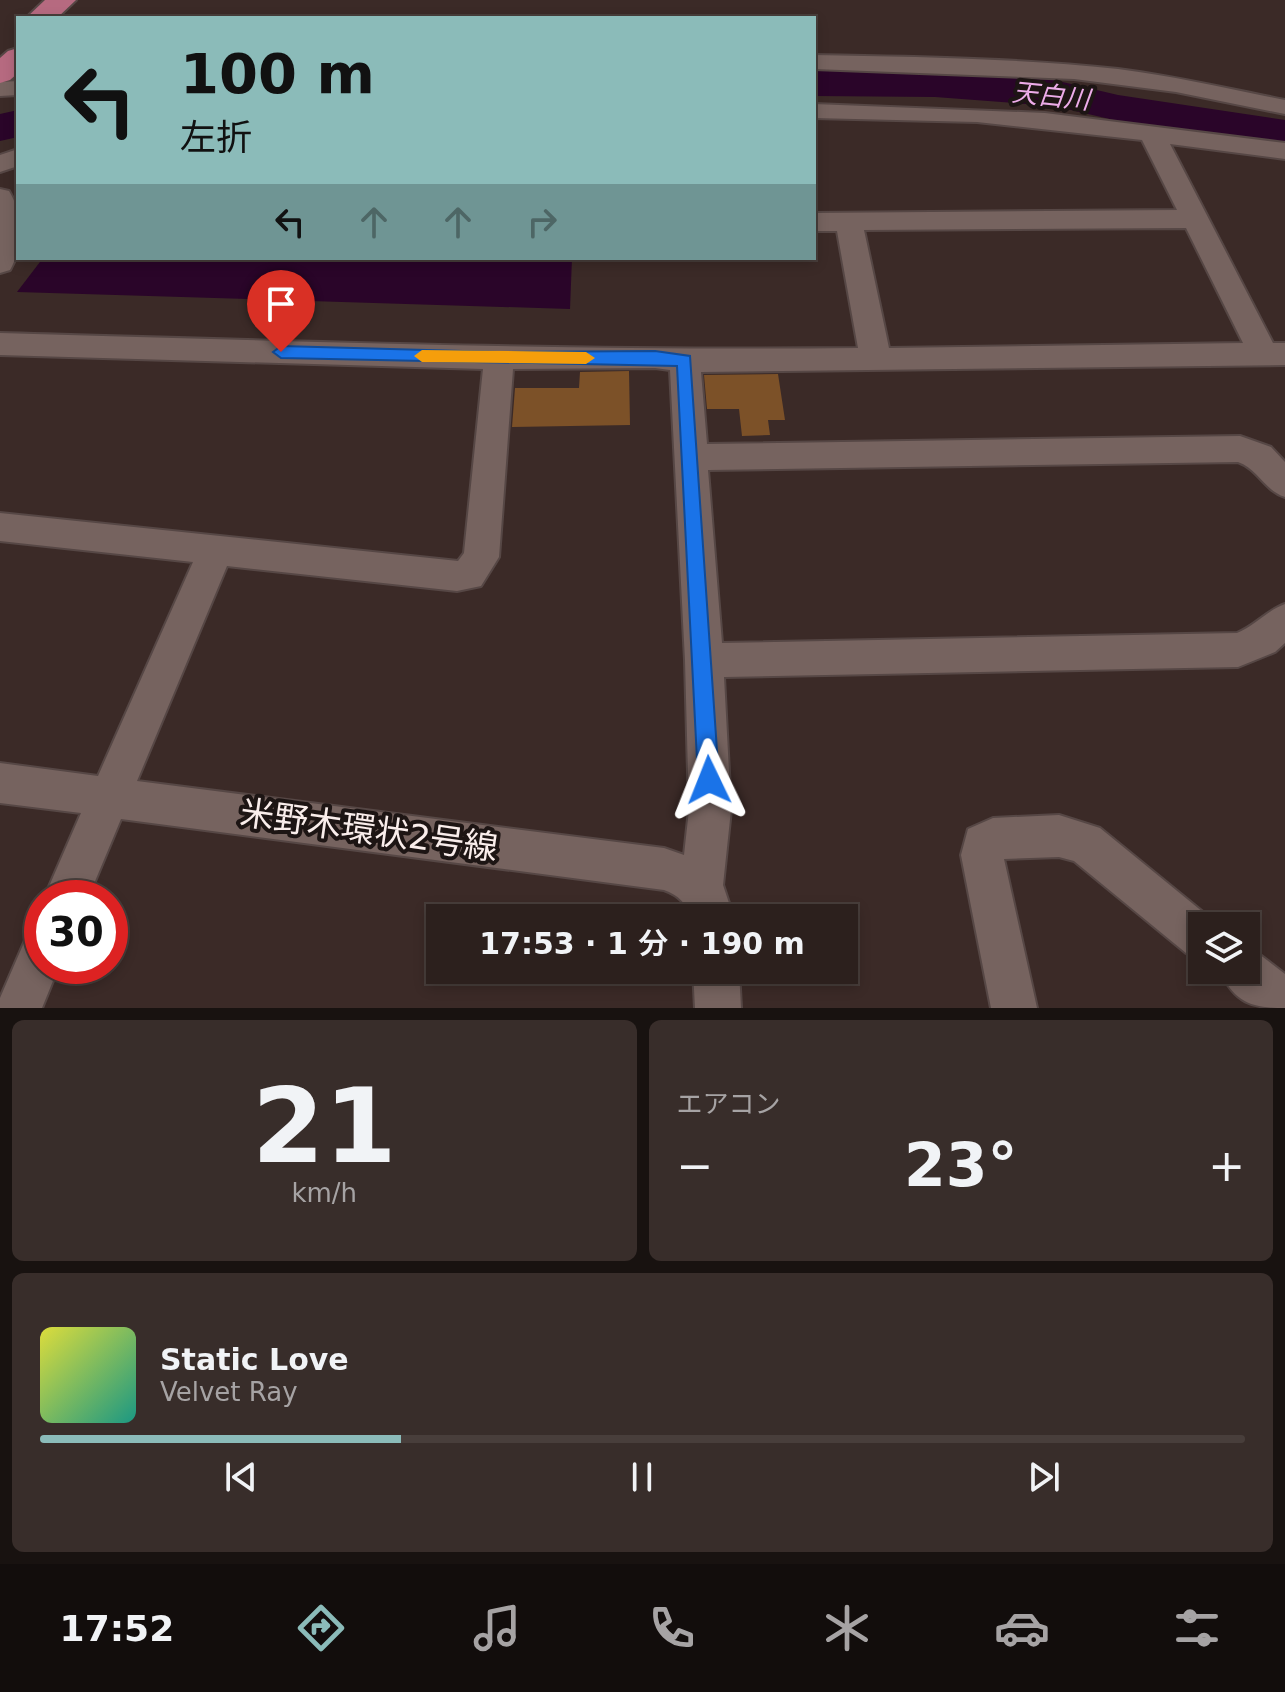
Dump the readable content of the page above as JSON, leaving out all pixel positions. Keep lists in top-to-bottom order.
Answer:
{
  "streets": {
    "street": ["米野木環状2号線"]
  },
  "water": ["天白川"],
  "page": {
    "turn": ["100 m", "左折"],
    "limit": "30",
    "trip": "17:53 · 1 分 · 190 m",
    "tile": [
      ["21", "km/h"],
      "エアコン"
    ],
    "heat": ["−", "23°", "+"],
    "song": ["Static Love", "Velvet Ray"],
    "tabs": "17:52"
  }
}
